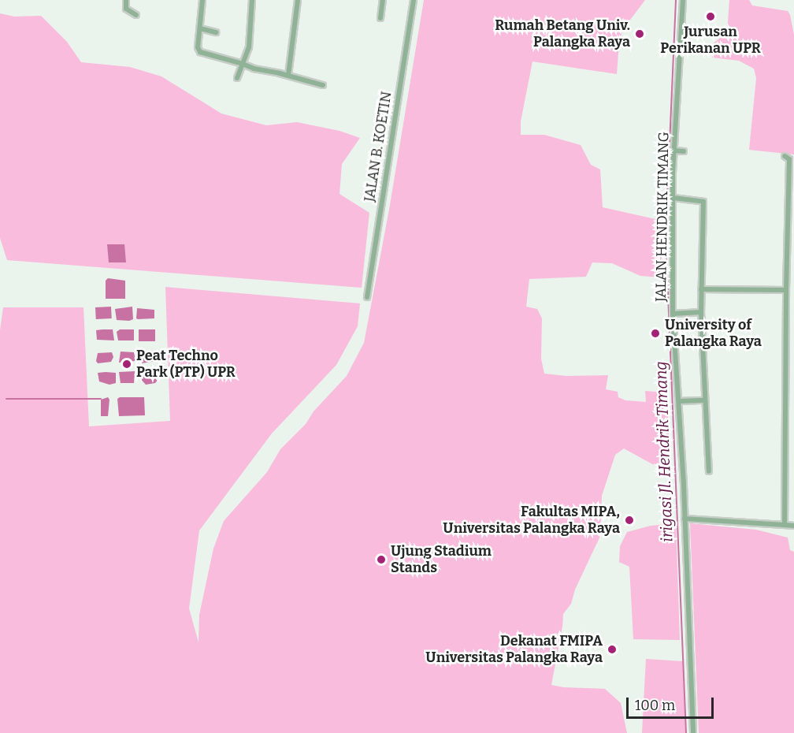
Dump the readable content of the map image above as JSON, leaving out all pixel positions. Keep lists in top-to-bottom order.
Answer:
{
  "streets": {
    "street": ["JALAN B. KOETIN", "JALAN HENDRIK TIMANG"]
  },
  "water": ["irigasi Jl. Hendrik Timang"],
  "places": [
    "Jurusan Perikanan UPR",
    "Rumah Betang Univ. Palangka Raya",
    "University of Palangka Raya",
    "Peat Techno Park (PTP) UPR",
    "Fakultas MIPA, Universitas Palangka Raya",
    "Ujung Stadium Stands",
    "Dekanat FMIPA Universitas Palangka Raya"
  ],
  "scale_bar": "100 m"
}
